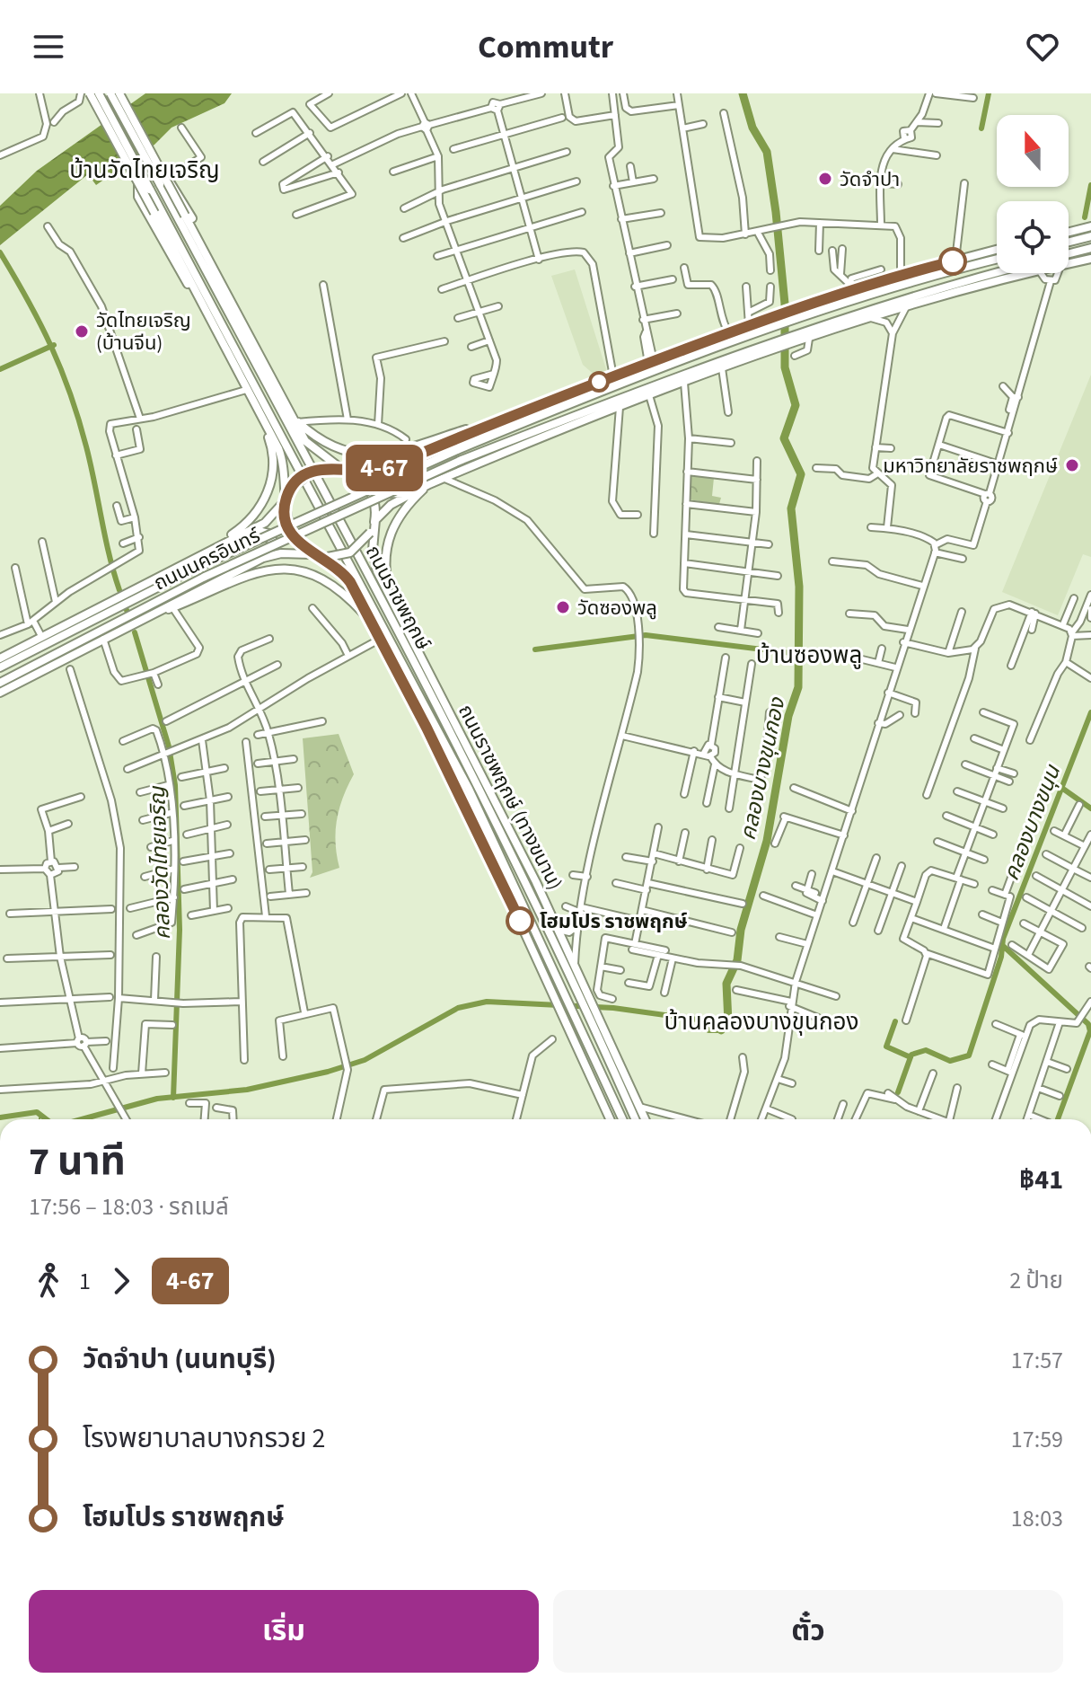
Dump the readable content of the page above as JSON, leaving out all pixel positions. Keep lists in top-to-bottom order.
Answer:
{
  "streets": {
    "main road": ["ถนนนครอินทร์", "ถนนราชพฤกษ์", "ถนนราชพฤกษ์ (ทางขนาน)"]
  },
  "crossings": [
    ["ถนนนครอินทร์", "ถนนราชพฤกษ์ (ทางขนาน)"]
  ],
  "districts": ["บ้านวัดไทยเจริญ", "บ้านซองพลู", "บ้านคลองบางขุนกอง"],
  "water": ["คลองบางขุนกอง", "คลองบางขนุน", "คลองวัดไทยเจริญ"],
  "places": [
    "วัดจําปา",
    "วัดไทยเจริญ (บ้านจีน)",
    "มหาวิทยาลัยราชพฤกษ์",
    "วัดซองพลู",
    "โฮมโปร ราชพฤกษ์"
  ],
  "lines": ["bus line 4-67"],
  "north": "top",
  "page": {
    "header": "Commutr",
    "on_map": "4-67",
    "heading": ["7 นาที", "17:56 – 18:03 · รถเมล์", "฿41"],
    "legs": ["1", "4-67", "2 ป้าย"],
    "list": [
      {
        "name": "วัดจำปา (นนทบุรี)",
        "value": "17:57"
      },
      {
        "name": "โรงพยาบาลบางกรวย 2",
        "value": "17:59"
      },
      {
        "name": "โฮมโปร ราชพฤกษ์",
        "value": "18:03"
      }
    ],
    "buttons": ["เริ่ม", "ตั๋ว"]
  }
}
